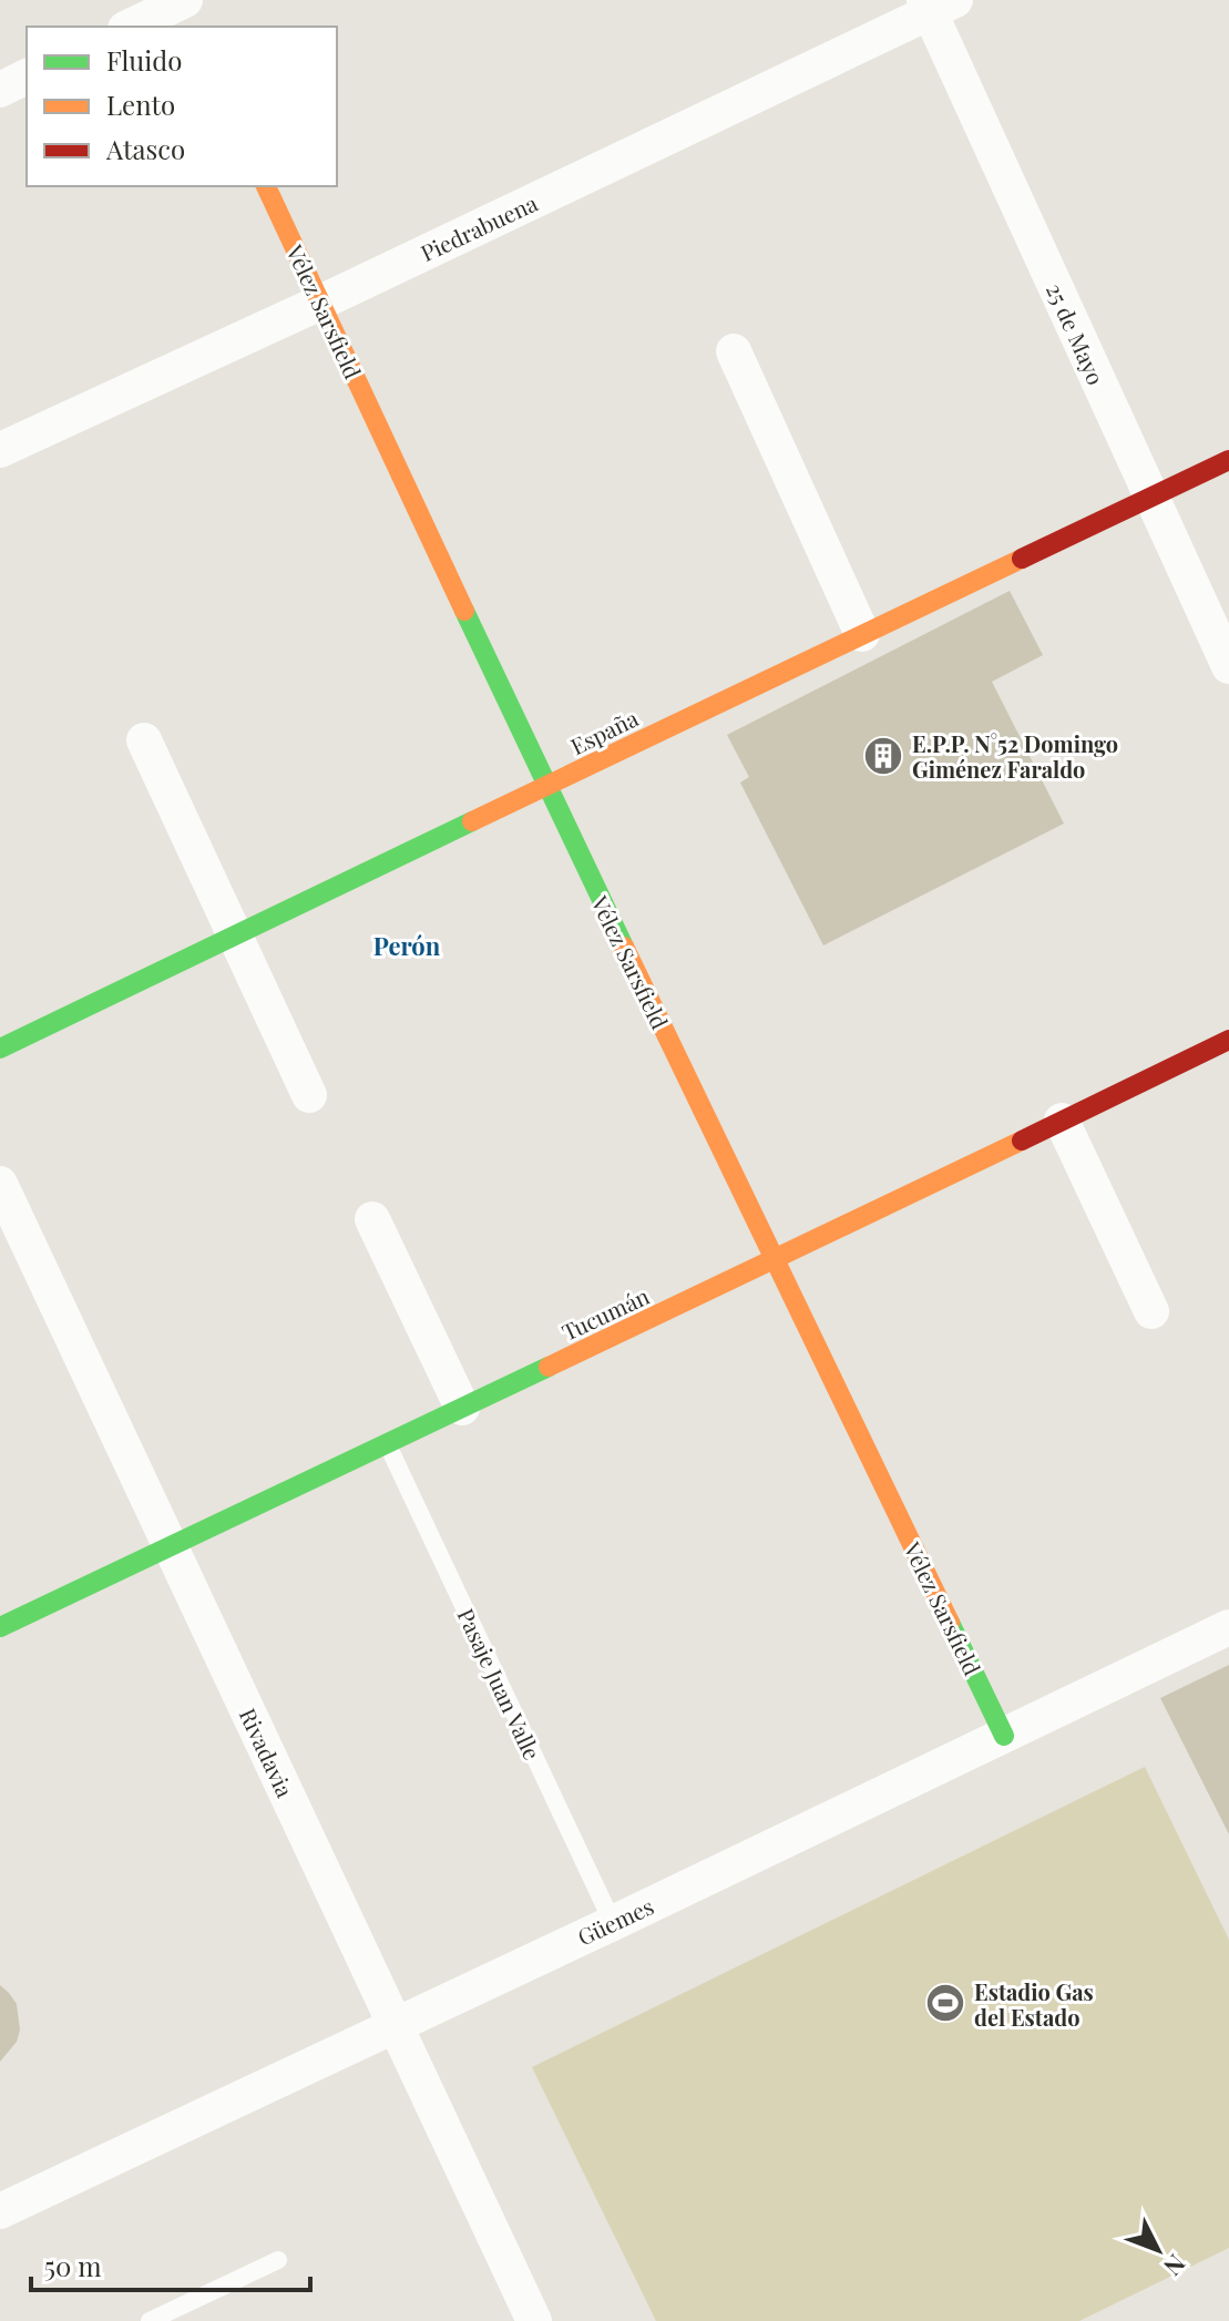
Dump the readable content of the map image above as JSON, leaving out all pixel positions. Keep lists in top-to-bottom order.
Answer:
{
  "streets": {
    "street": [
      "Piedrabuena",
      "Vélez Sarsfield",
      "25 de Mayo",
      "España",
      "Tucumán",
      "Rivadavia",
      "Güemes"
    ],
    "lane": ["Pasaje Juan Valle"]
  },
  "crossings": [
    ["Piedrabuena", "Vélez Sarsfield"],
    ["Piedrabuena", "25 de Mayo"],
    ["Vélez Sarsfield", "España"],
    ["Vélez Sarsfield", "Tucumán"],
    ["Vélez Sarsfield", "Güemes"],
    ["25 de Mayo", "España"],
    ["Tucumán", "Pasaje Juan Valle"],
    ["Tucumán", "Rivadavia"],
    ["Pasaje Juan Valle", "Güemes"],
    ["Rivadavia", "Güemes"]
  ],
  "districts": ["Perón"],
  "places": {
    "building": ["E.P.P. N°52 Domingo Giménez Faraldo"],
    "sports": ["Estadio Gas del Estado"]
  },
  "legend": ["Fluido", "Lento", "Atasco"],
  "scale_bar": "50 m",
  "north": "bottom right"
}
